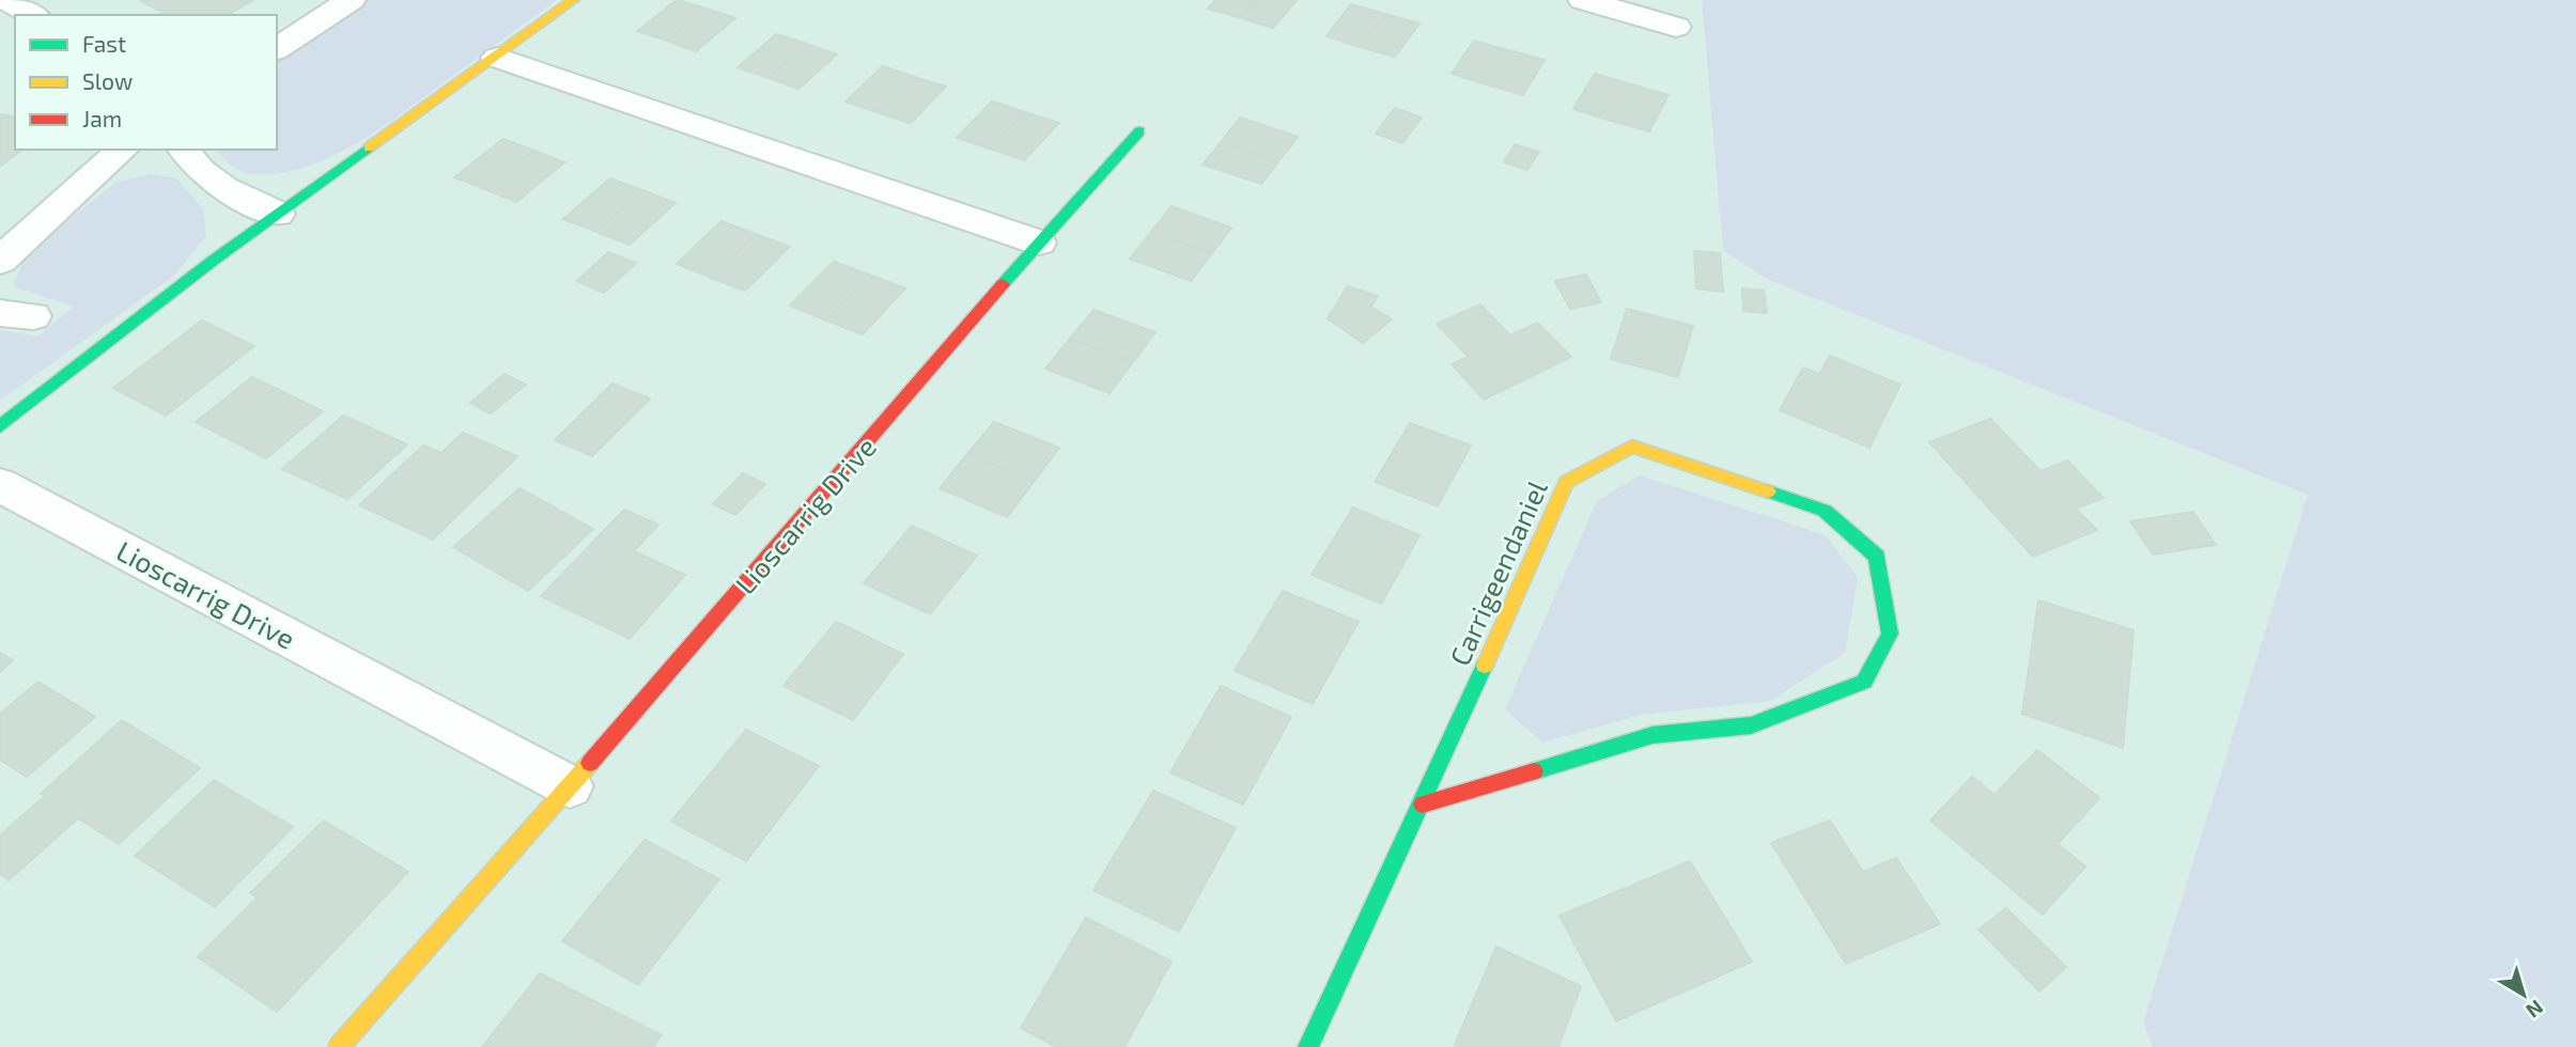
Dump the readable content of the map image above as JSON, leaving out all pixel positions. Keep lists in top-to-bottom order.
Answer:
{
  "streets": {
    "street": ["Lioscarrig Drive", "Carrigeendaniel"]
  },
  "legend": ["Fast", "Slow", "Jam"],
  "north": "bottom right"
}
